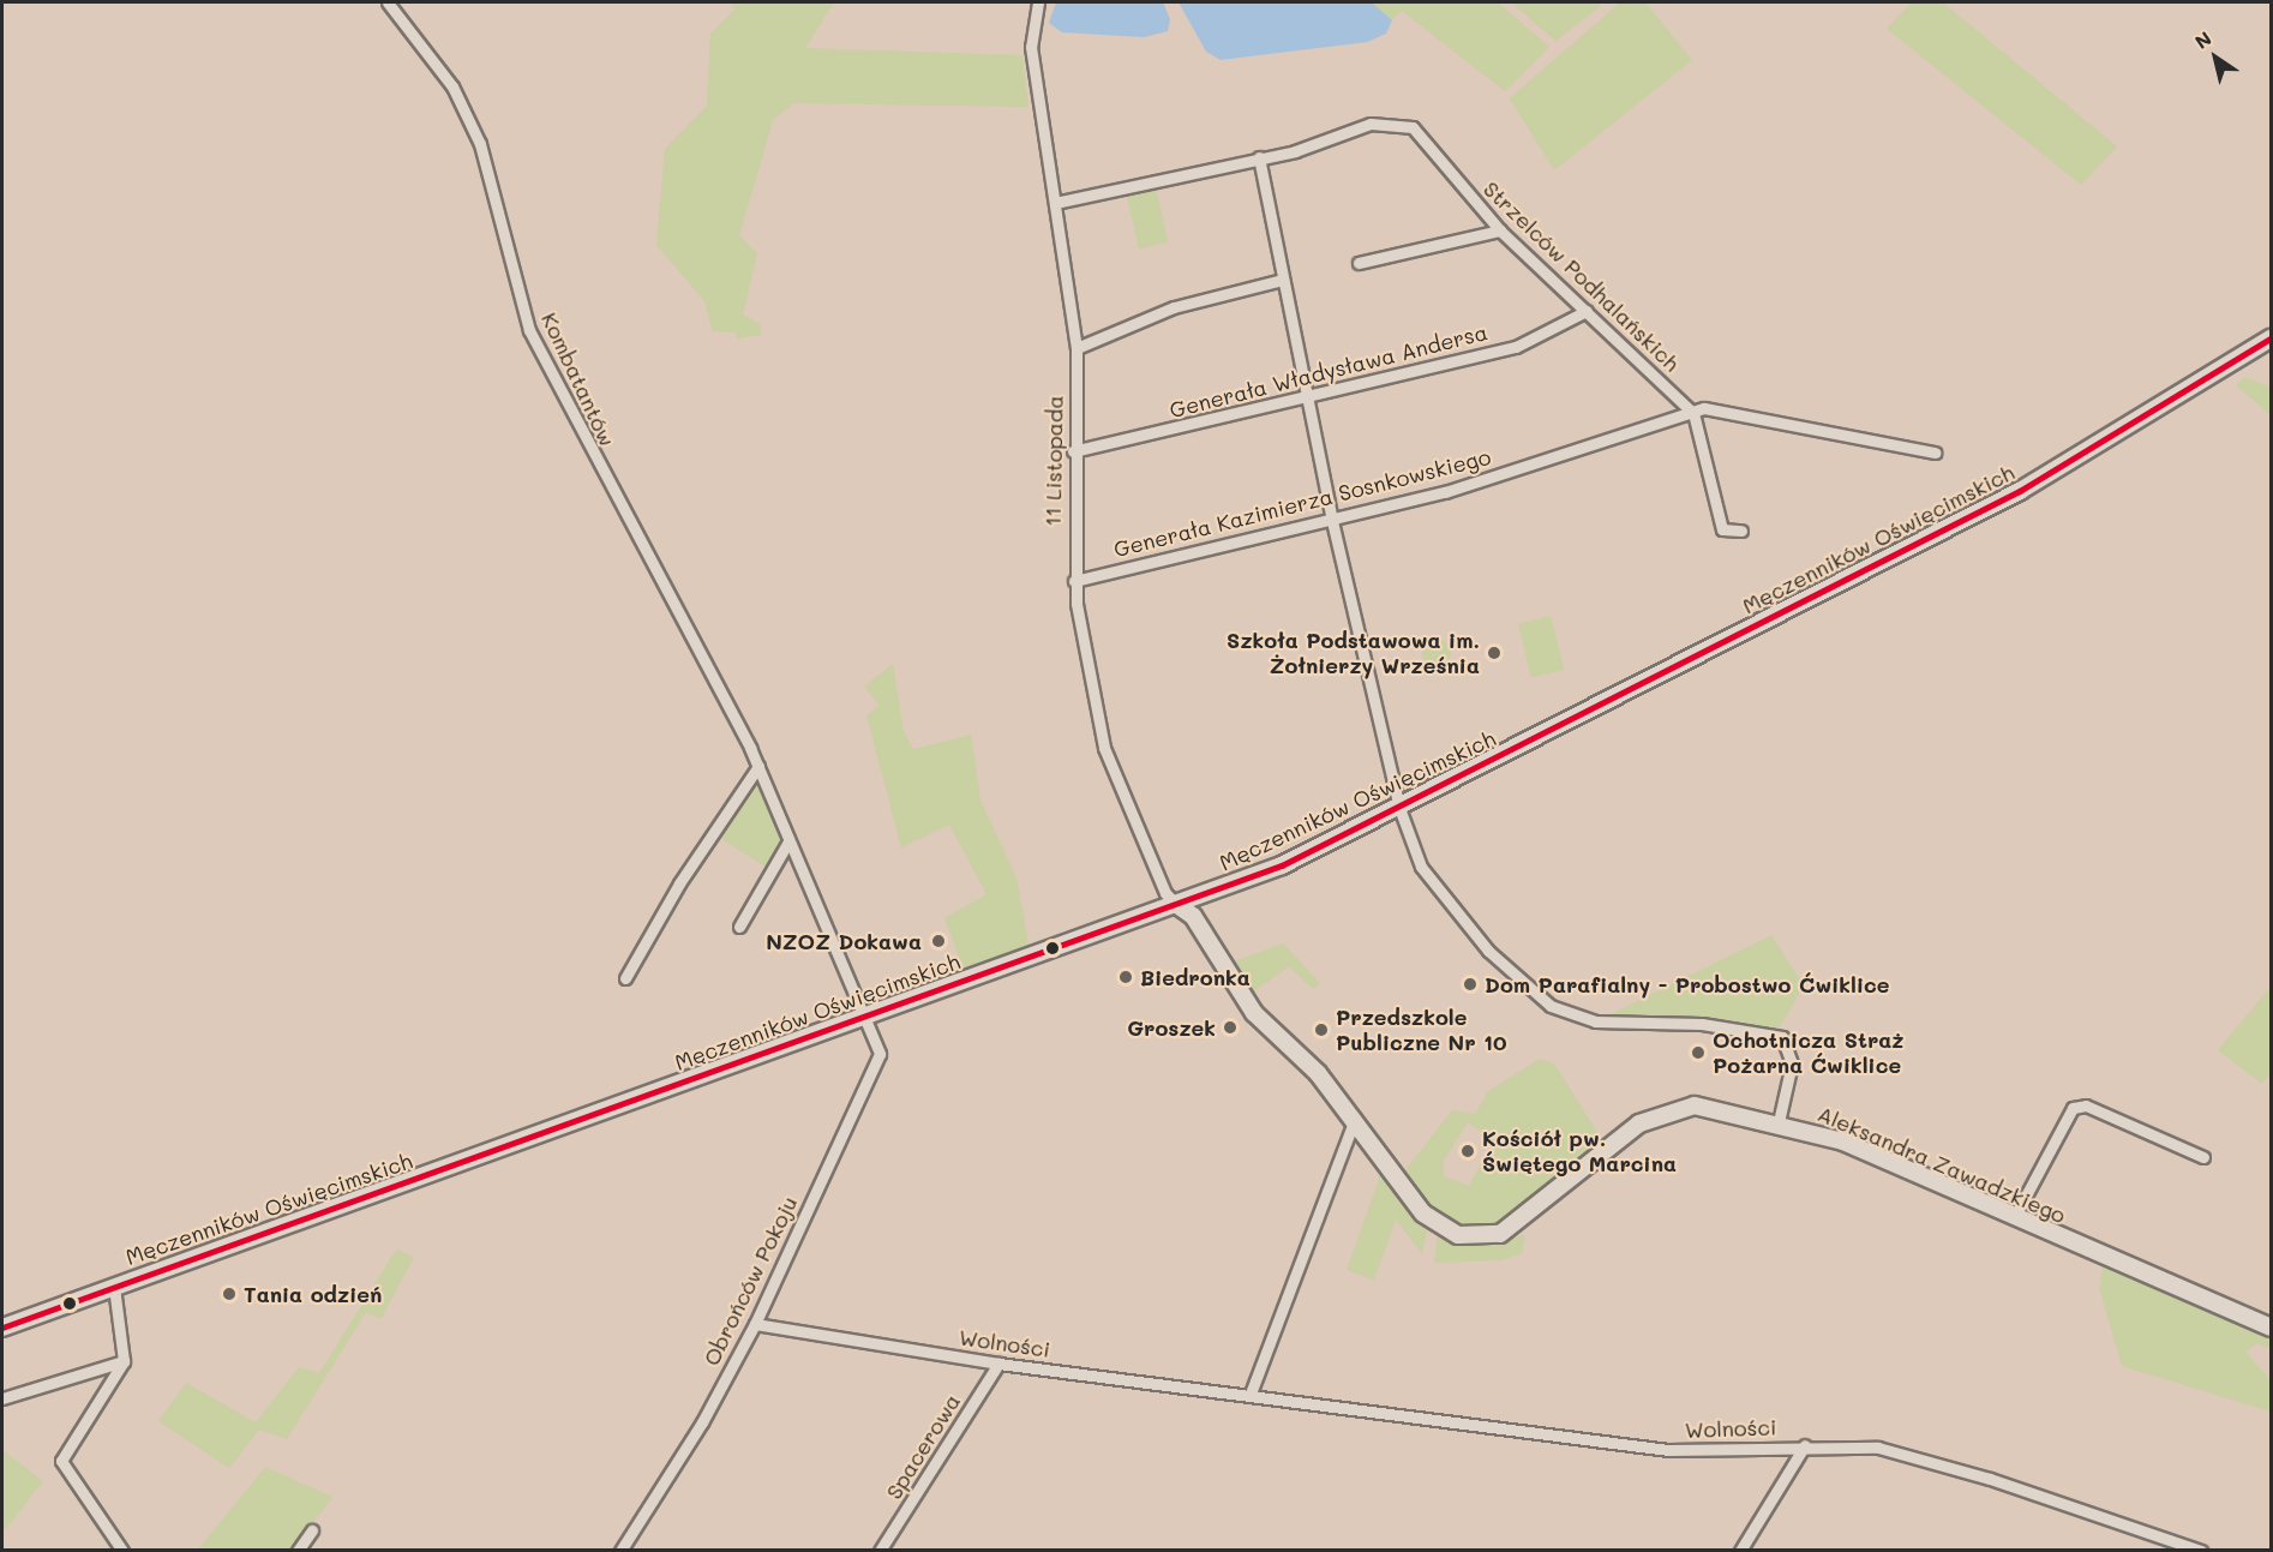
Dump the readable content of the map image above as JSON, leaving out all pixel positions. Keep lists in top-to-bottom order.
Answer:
{
  "streets": {
    "main road": ["Męczenników Oświęcimskich", "Aleksandra Zawadzkiego"],
    "street": [
      "Strzelców Podhalańskich",
      "Generała Władysława Andersa",
      "Kombatantów",
      "11 Listopada",
      "Generała Kazimierza Sosnkowskiego",
      "Obrońców Pokoju",
      "Wolności",
      "Spacerowa"
    ]
  },
  "crossings": [
    ["Strzelców Podhalańskich", "Generała Władysława Andersa"],
    ["Strzelców Podhalańskich", "11 Listopada"],
    ["Strzelców Podhalańskich", "Generała Kazimierza Sosnkowskiego"],
    ["Generała Władysława Andersa", "11 Listopada"],
    ["Kombatantów", "Męczenników Oświęcimskich"],
    ["Kombatantów", "Obrońców Pokoju"],
    ["11 Listopada", "Generała Kazimierza Sosnkowskiego"],
    ["11 Listopada", "Męczenników Oświęcimskich"],
    ["11 Listopada", "Aleksandra Zawadzkiego"],
    ["Męczenników Oświęcimskich", "Aleksandra Zawadzkiego"],
    ["Męczenników Oświęcimskich", "Obrońców Pokoju"],
    ["Obrońców Pokoju", "Wolności"],
    ["Wolności", "Spacerowa"]
  ],
  "places": [
    "Szkoła Podstawowa im. Żołnierzy Września",
    "NZOZ Dokawa",
    "Biedronka",
    "Dom Parafialny - Probostwo Ćwiklice",
    "Groszek",
    "Przedszkole Publiczne Nr 10",
    "Ochotnicza Straż Pożarna Ćwiklice",
    "Kościół pw. Świętego Marcina",
    "Tania odzień"
  ],
  "north": "top left"
}
